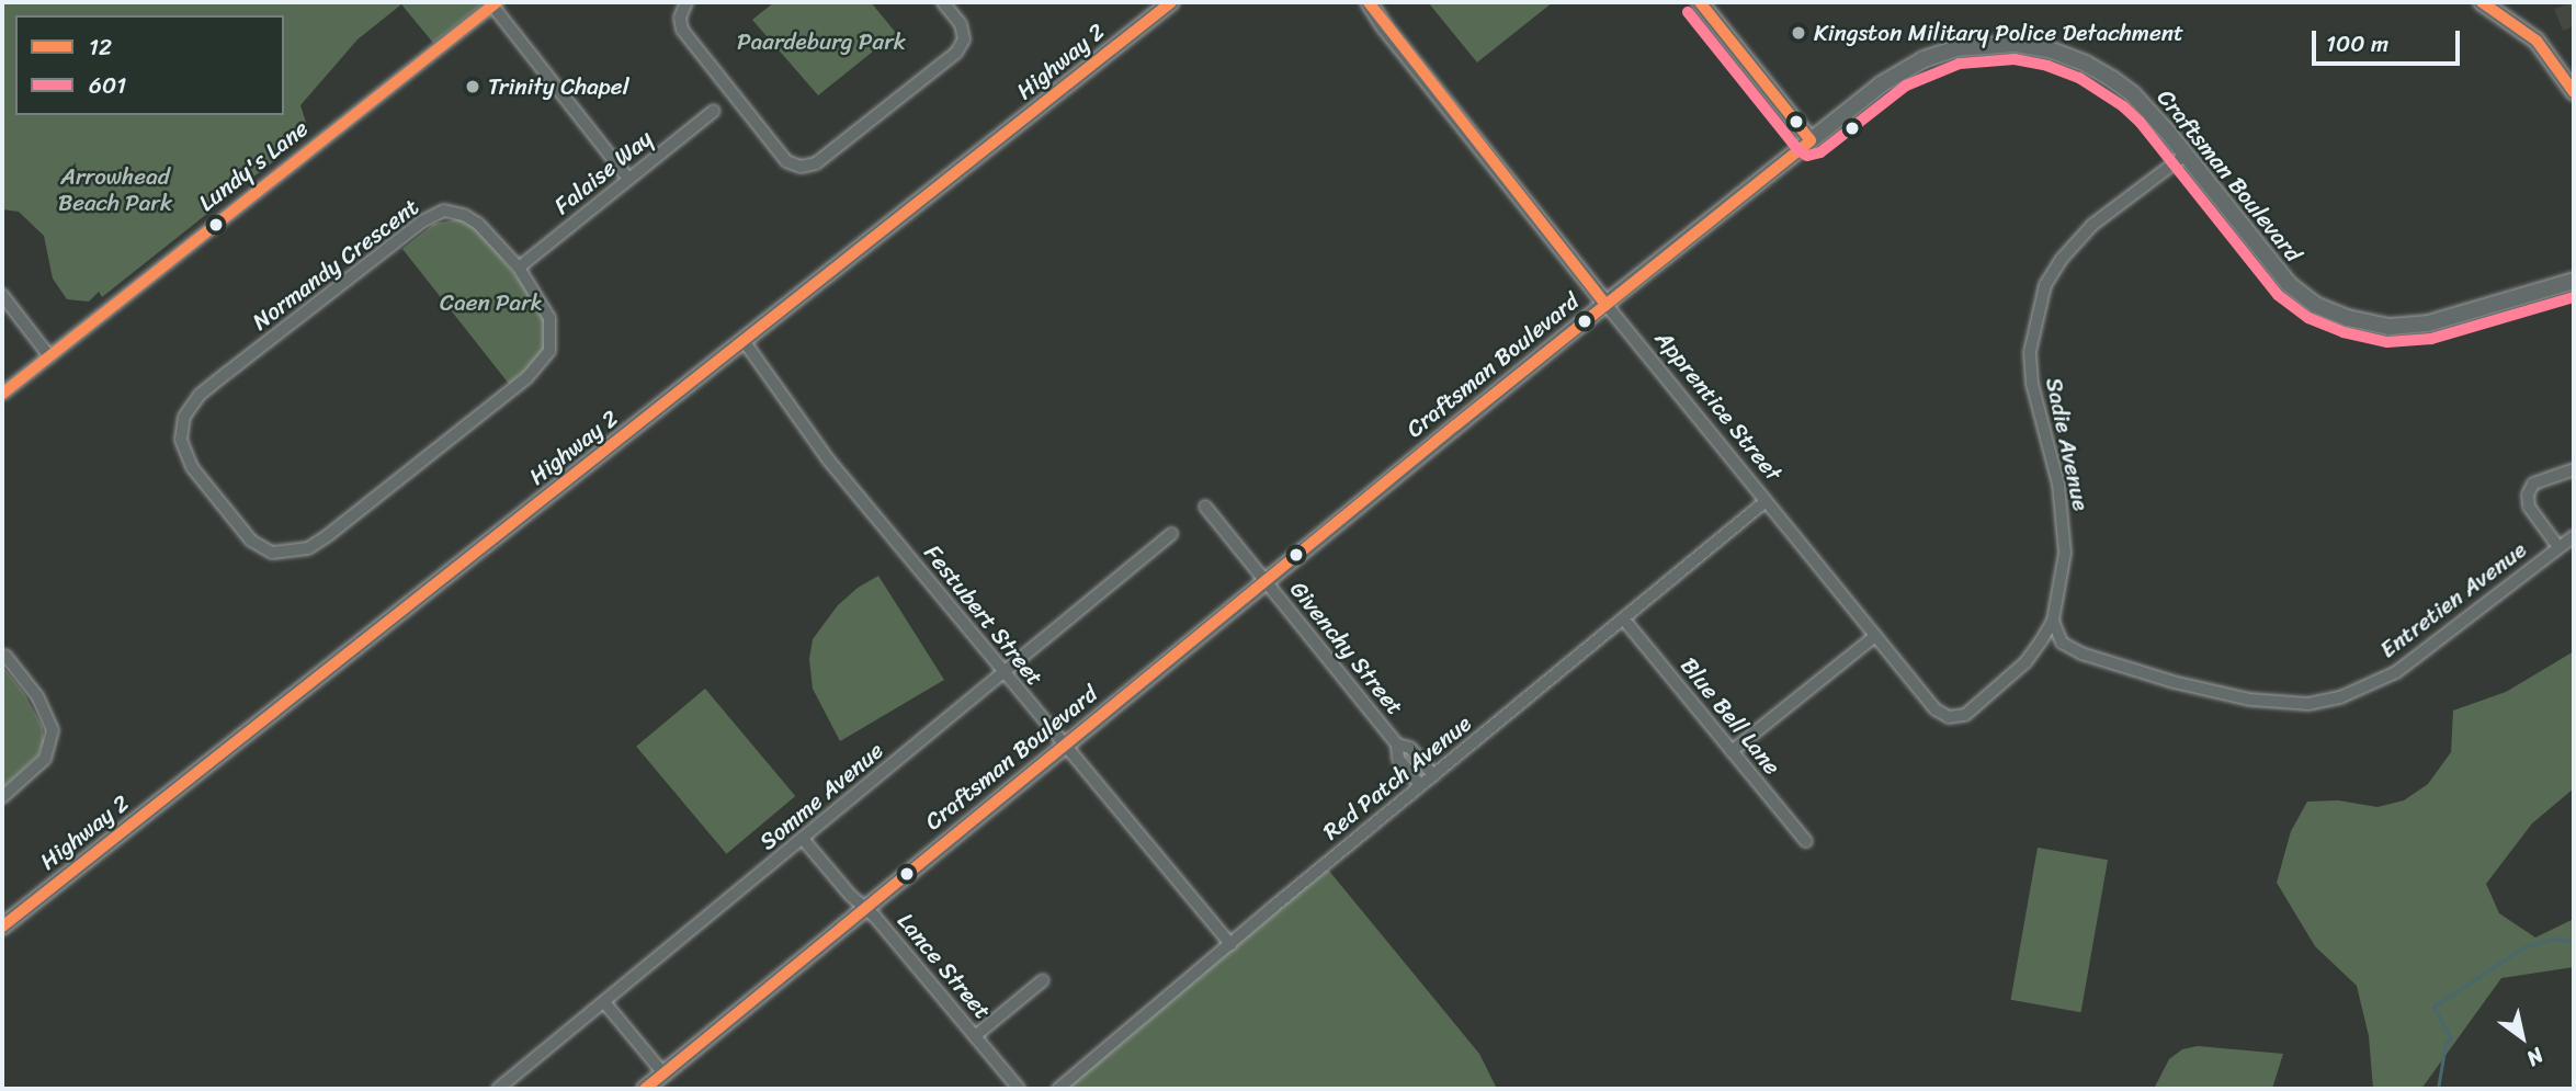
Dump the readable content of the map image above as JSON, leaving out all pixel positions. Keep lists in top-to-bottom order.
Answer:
{
  "streets": {
    "street": [
      "Highway 2",
      "Lundy's Lane",
      "Falaise Way",
      "Craftsman Boulevard",
      "Normandy Crescent",
      "Apprentice Street",
      "Sadie Avenue",
      "Entretien Avenue",
      "Festubert Street",
      "Givenchy Street",
      "Blue Bell Lane",
      "Red Patch Avenue",
      "Somme Avenue",
      "Lance Street"
    ]
  },
  "crossings": [
    ["Highway 2", "Festubert Street"],
    ["Falaise Way", "Normandy Crescent"],
    ["Craftsman Boulevard", "Apprentice Street"],
    ["Craftsman Boulevard", "Sadie Avenue"],
    ["Craftsman Boulevard", "Festubert Street"],
    ["Craftsman Boulevard", "Givenchy Street"],
    ["Craftsman Boulevard", "Lance Street"],
    ["Apprentice Street", "Sadie Avenue"],
    ["Apprentice Street", "Red Patch Avenue"],
    ["Festubert Street", "Red Patch Avenue"],
    ["Festubert Street", "Somme Avenue"],
    ["Givenchy Street", "Red Patch Avenue"],
    ["Blue Bell Lane", "Red Patch Avenue"],
    ["Somme Avenue", "Lance Street"]
  ],
  "parks": ["Paardeburg Park", "Arrowhead Beach Park", "Caen Park"],
  "places": ["Kingston Military Police Detachment", "Trinity Chapel"],
  "lines": ["transit line 12", "transit line 601"],
  "legend": ["12", "601"],
  "scale_bar": "100 m",
  "north": "bottom right"
}
